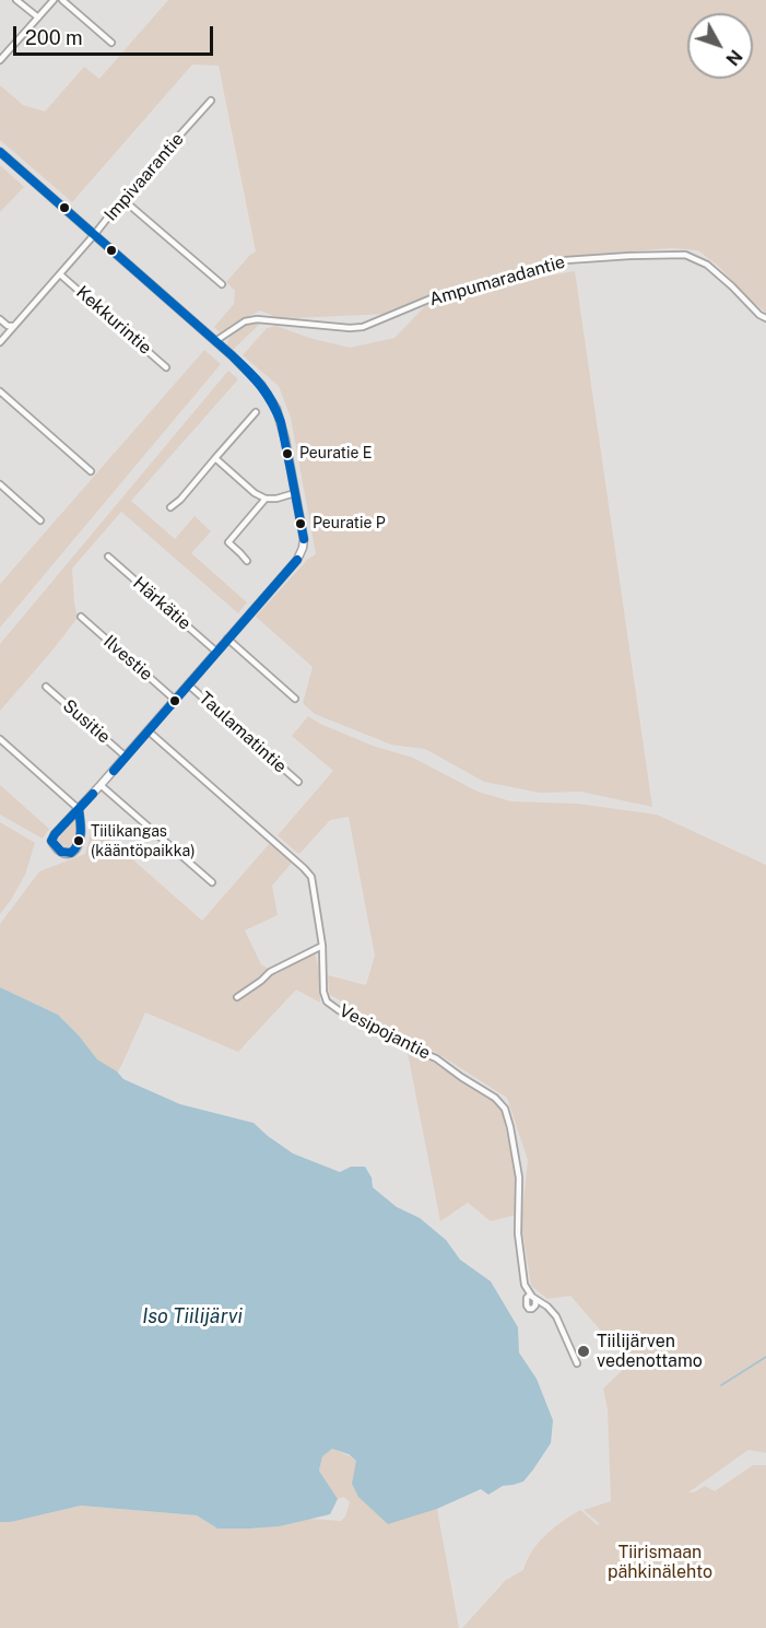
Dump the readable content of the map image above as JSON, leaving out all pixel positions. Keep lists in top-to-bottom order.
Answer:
{
  "streets": {
    "street": [
      "Impivaarantie",
      "Ampumaradantie",
      "Kekkurintie",
      "Härkätie",
      "Ilvestie",
      "Susitie",
      "Taulamatintie",
      "Vesipojantie"
    ]
  },
  "crossings": [
    ["Impivaarantie", "Kekkurintie"]
  ],
  "water": ["Iso Tiilijärvi"],
  "parks": ["Tiirismaan pähkinälehto"],
  "places": [
    "Peuratie E",
    "Peuratie P",
    "Tiilikangas (kääntöpaikka)",
    "Tiilijärven vedenottamo"
  ],
  "scale_bar": "200 m",
  "north": "bottom right"
}
